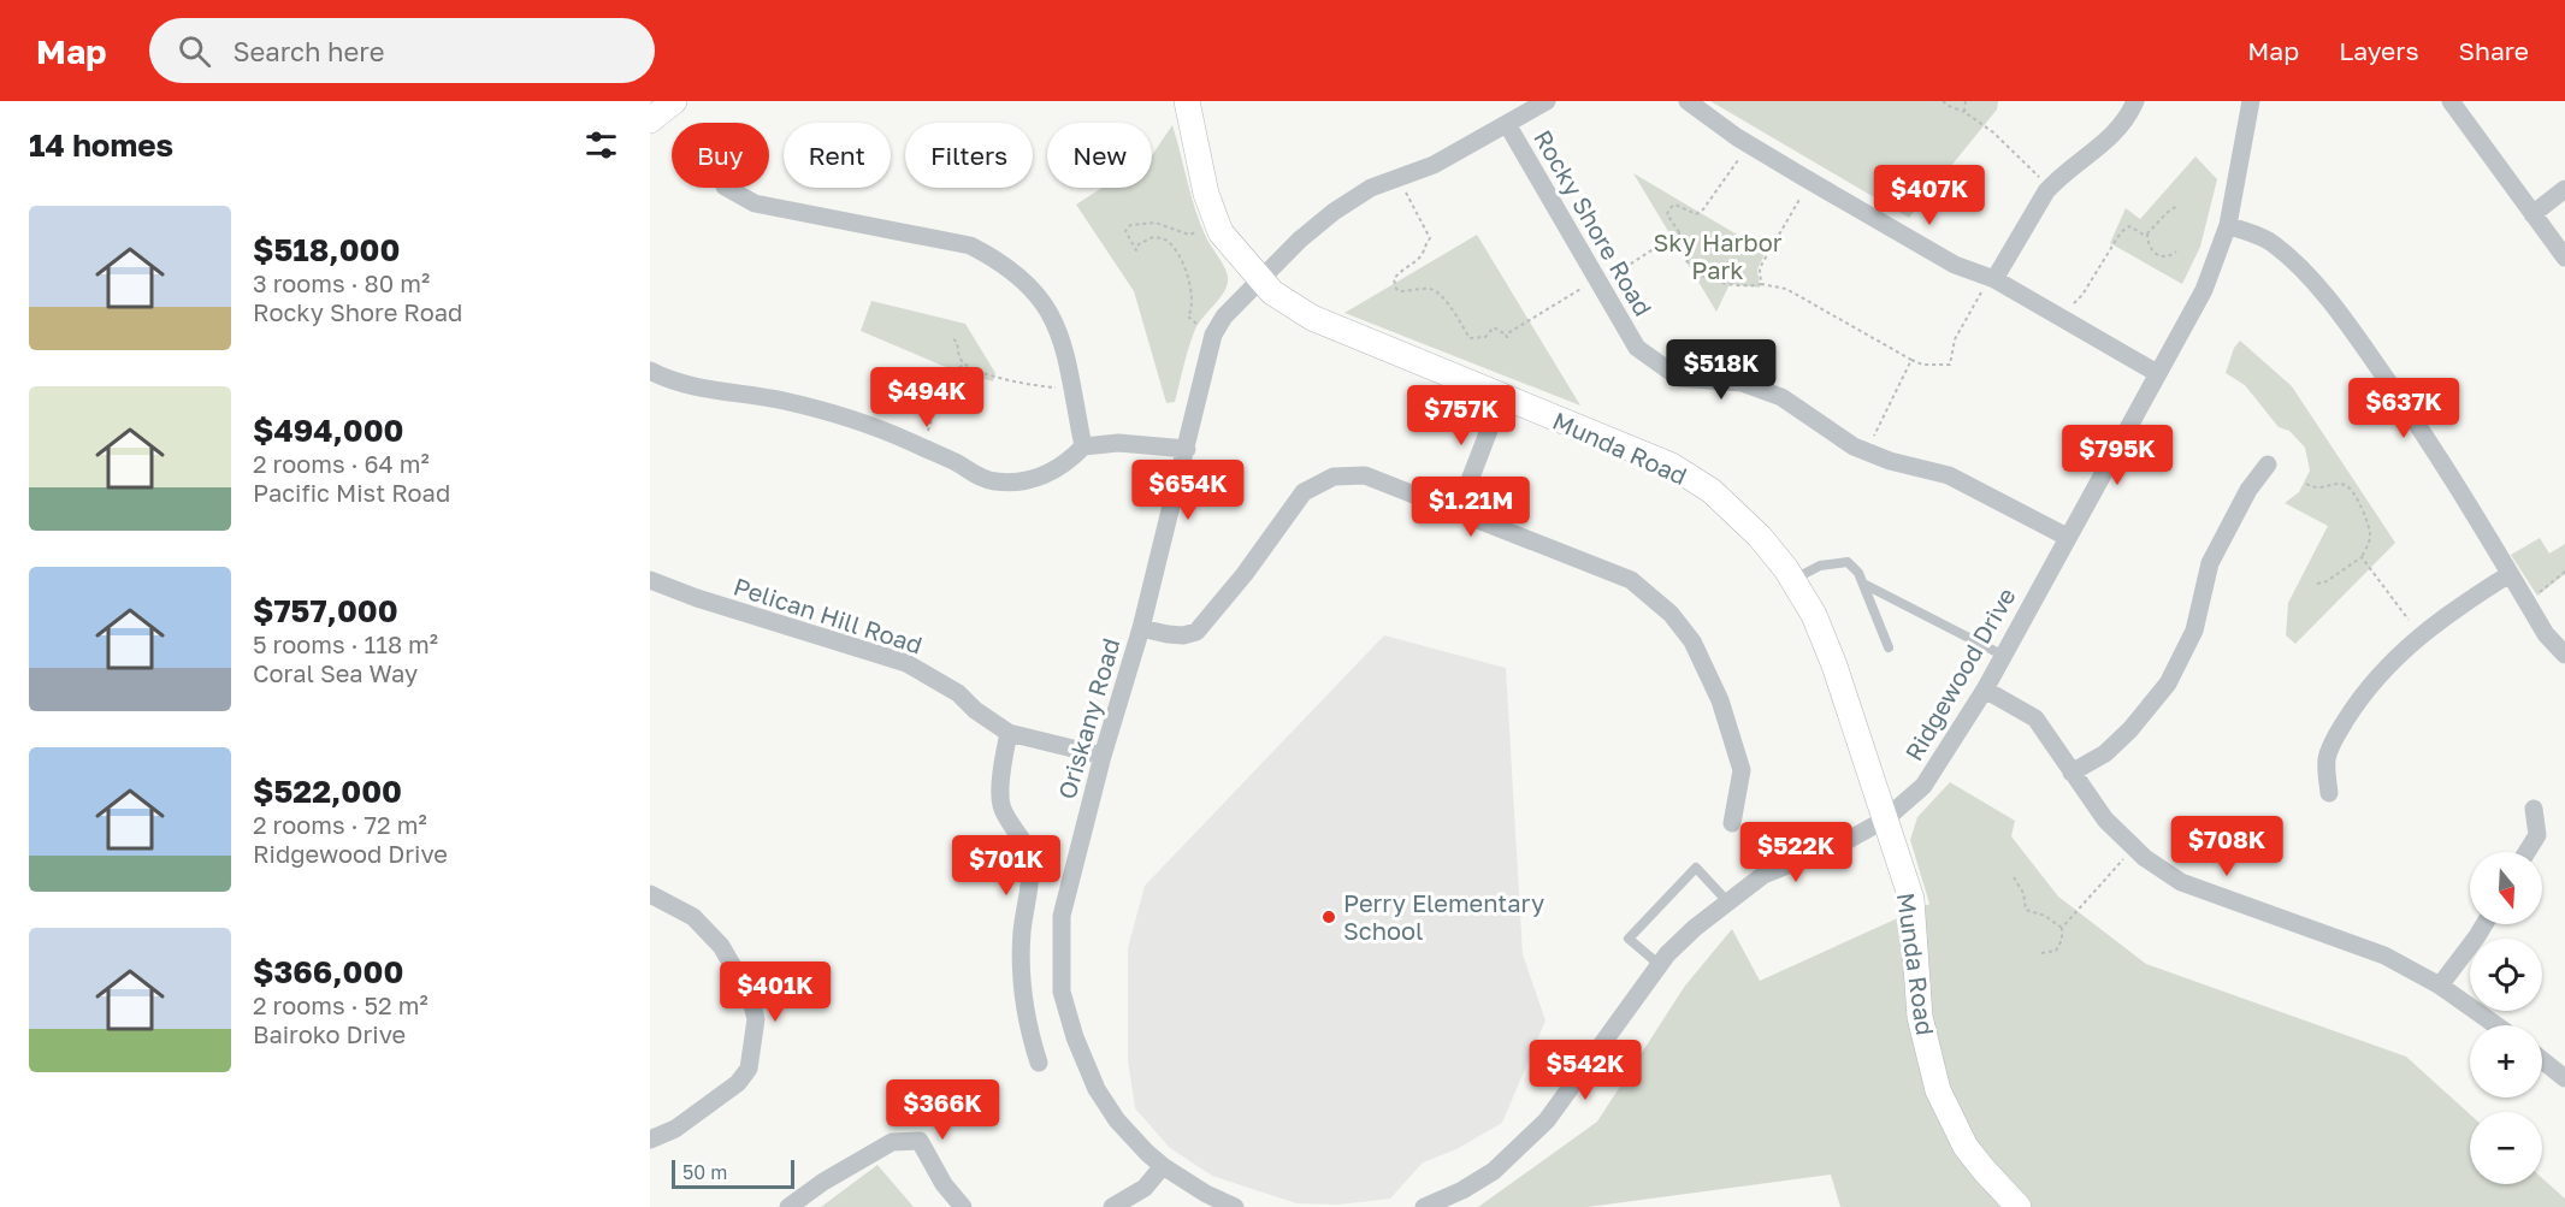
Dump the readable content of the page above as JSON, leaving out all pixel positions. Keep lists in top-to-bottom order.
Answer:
{
  "streets": {
    "street": [
      "Rocky Shore Road",
      "Munda Road",
      "Pelican Hill Road",
      "Ridgewood Drive",
      "Oriskany Road"
    ]
  },
  "crossings": [
    ["Rocky Shore Road", "Ridgewood Drive"],
    ["Rocky Shore Road", "Oriskany Road"],
    ["Munda Road", "Ridgewood Drive"],
    ["Munda Road", "Oriskany Road"],
    ["Pelican Hill Road", "Oriskany Road"]
  ],
  "parks": ["Sky Harbor Park"],
  "places": ["Perry Elementary School"],
  "scale_bar": "50 m",
  "north": "bottom",
  "page": {
    "header": "Map",
    "search": "Search here",
    "nav": ["Map", "Layers", "Share"],
    "heading": "14 homes",
    "chip": [
      "Buy",
      "Rent",
      "Filters",
      "New"
    ],
    "price": [
      "$407K",
      "$518K",
      "$494K",
      "$637K",
      "$757K",
      "$795K",
      "$654K",
      "$1.21M",
      "$708K",
      "$522K",
      "$701K",
      "$401K",
      "$542K",
      "$366K"
    ],
    "list": [
      {
        "name": "$518,000",
        "note": "3 rooms · 80 m² · Rocky Shore Road"
      },
      {
        "name": "$494,000",
        "note": "2 rooms · 64 m² · Pacific Mist Road"
      },
      {
        "name": "$757,000",
        "note": "5 rooms · 118 m² · Coral Sea Way"
      },
      {
        "name": "$522,000",
        "note": "2 rooms · 72 m² · Ridgewood Drive"
      },
      {
        "name": "$366,000",
        "note": "2 rooms · 52 m² · Bairoko Drive"
      }
    ],
    "map_buttons": ["+", "−"],
    "scale": "50 m"
  }
}
